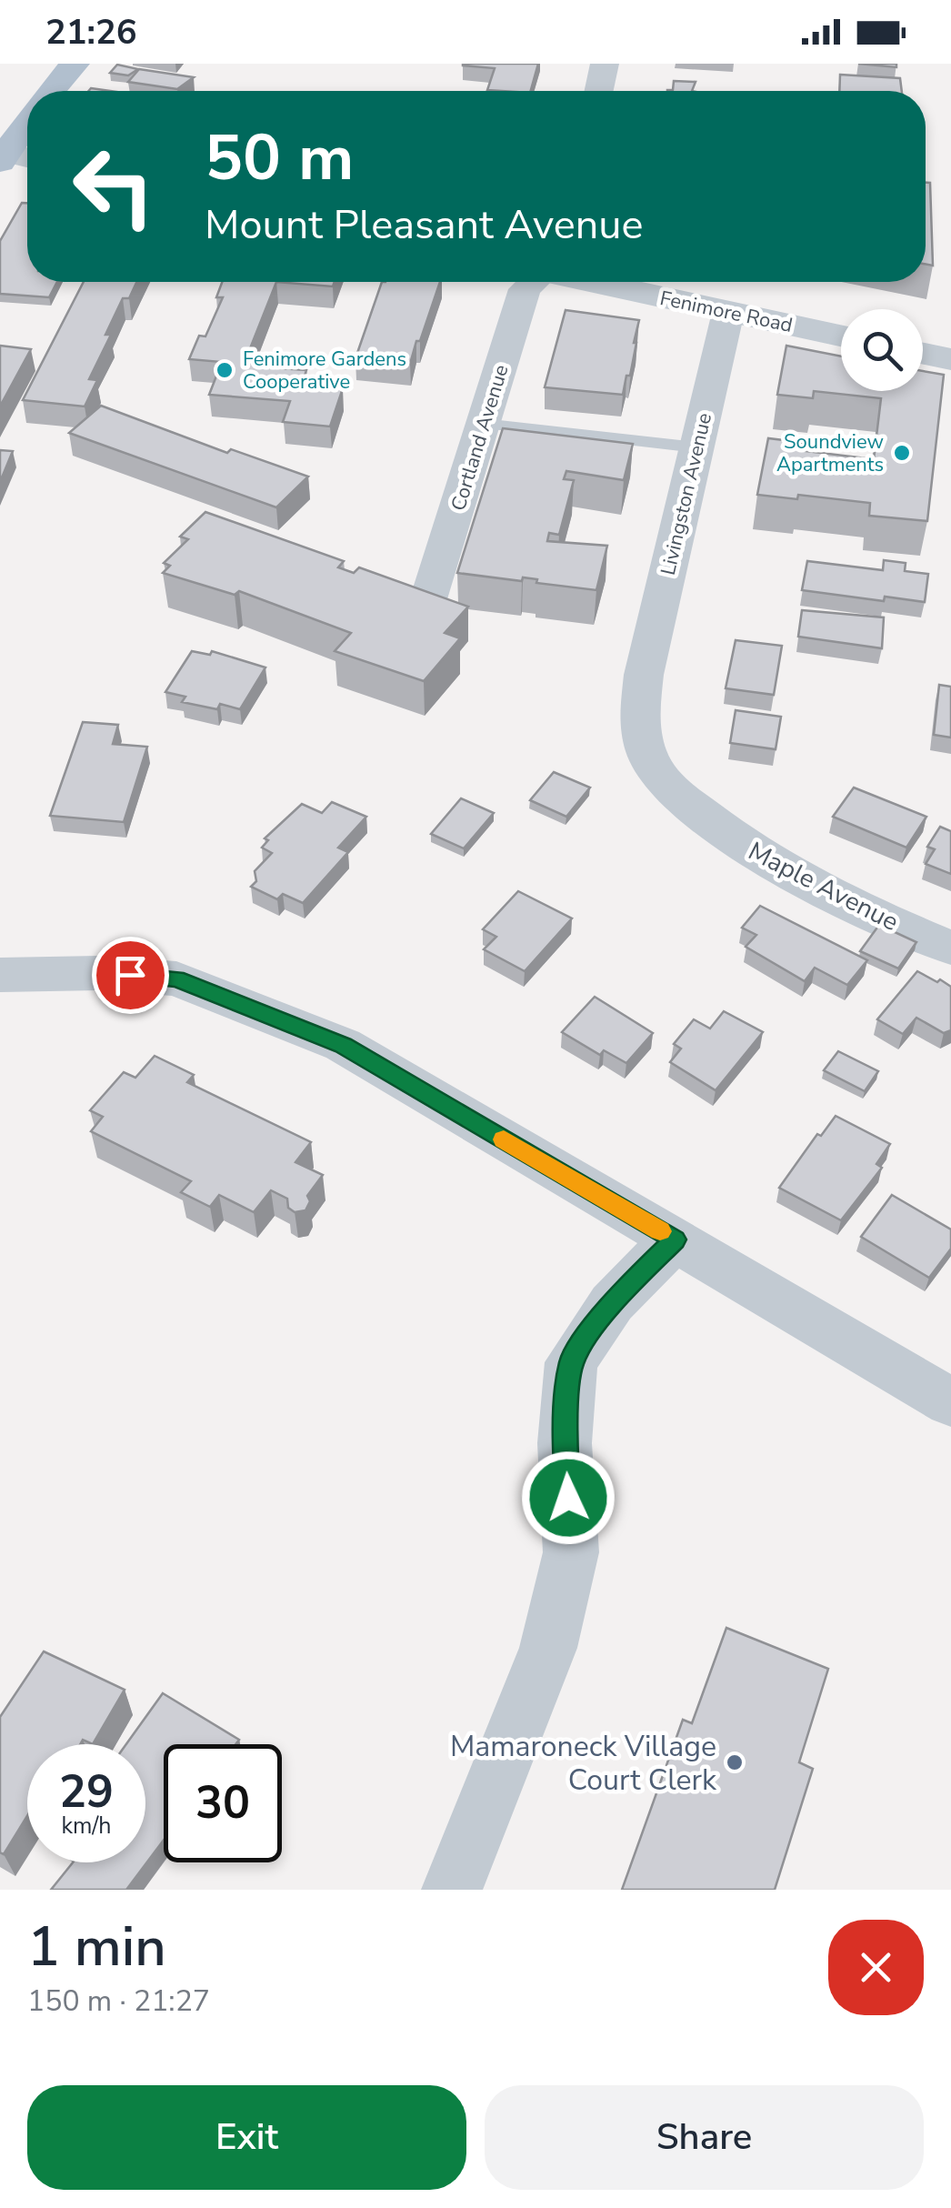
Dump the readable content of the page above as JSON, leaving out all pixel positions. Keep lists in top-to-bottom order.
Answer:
{
  "streets": {
    "street": [
      "Fenimore Road",
      "Cortland Avenue",
      "Livingston Avenue",
      "Maple Avenue"
    ]
  },
  "crossings": [
    ["Fenimore Road", "Livingston Avenue"],
    ["Livingston Avenue", "Maple Avenue"]
  ],
  "places": ["Fenimore Gardens Cooperative", "Soundview Apartments", "Mamaroneck Village Court Clerk"],
  "page": {
    "status": "21:26",
    "turn": ["50 m", "Mount Pleasant Avenue"],
    "speed": "29 km/h",
    "limit": "30",
    "heading": ["1 min", "150 m · 21:27"],
    "buttons": ["Exit", "Share"]
  }
}
